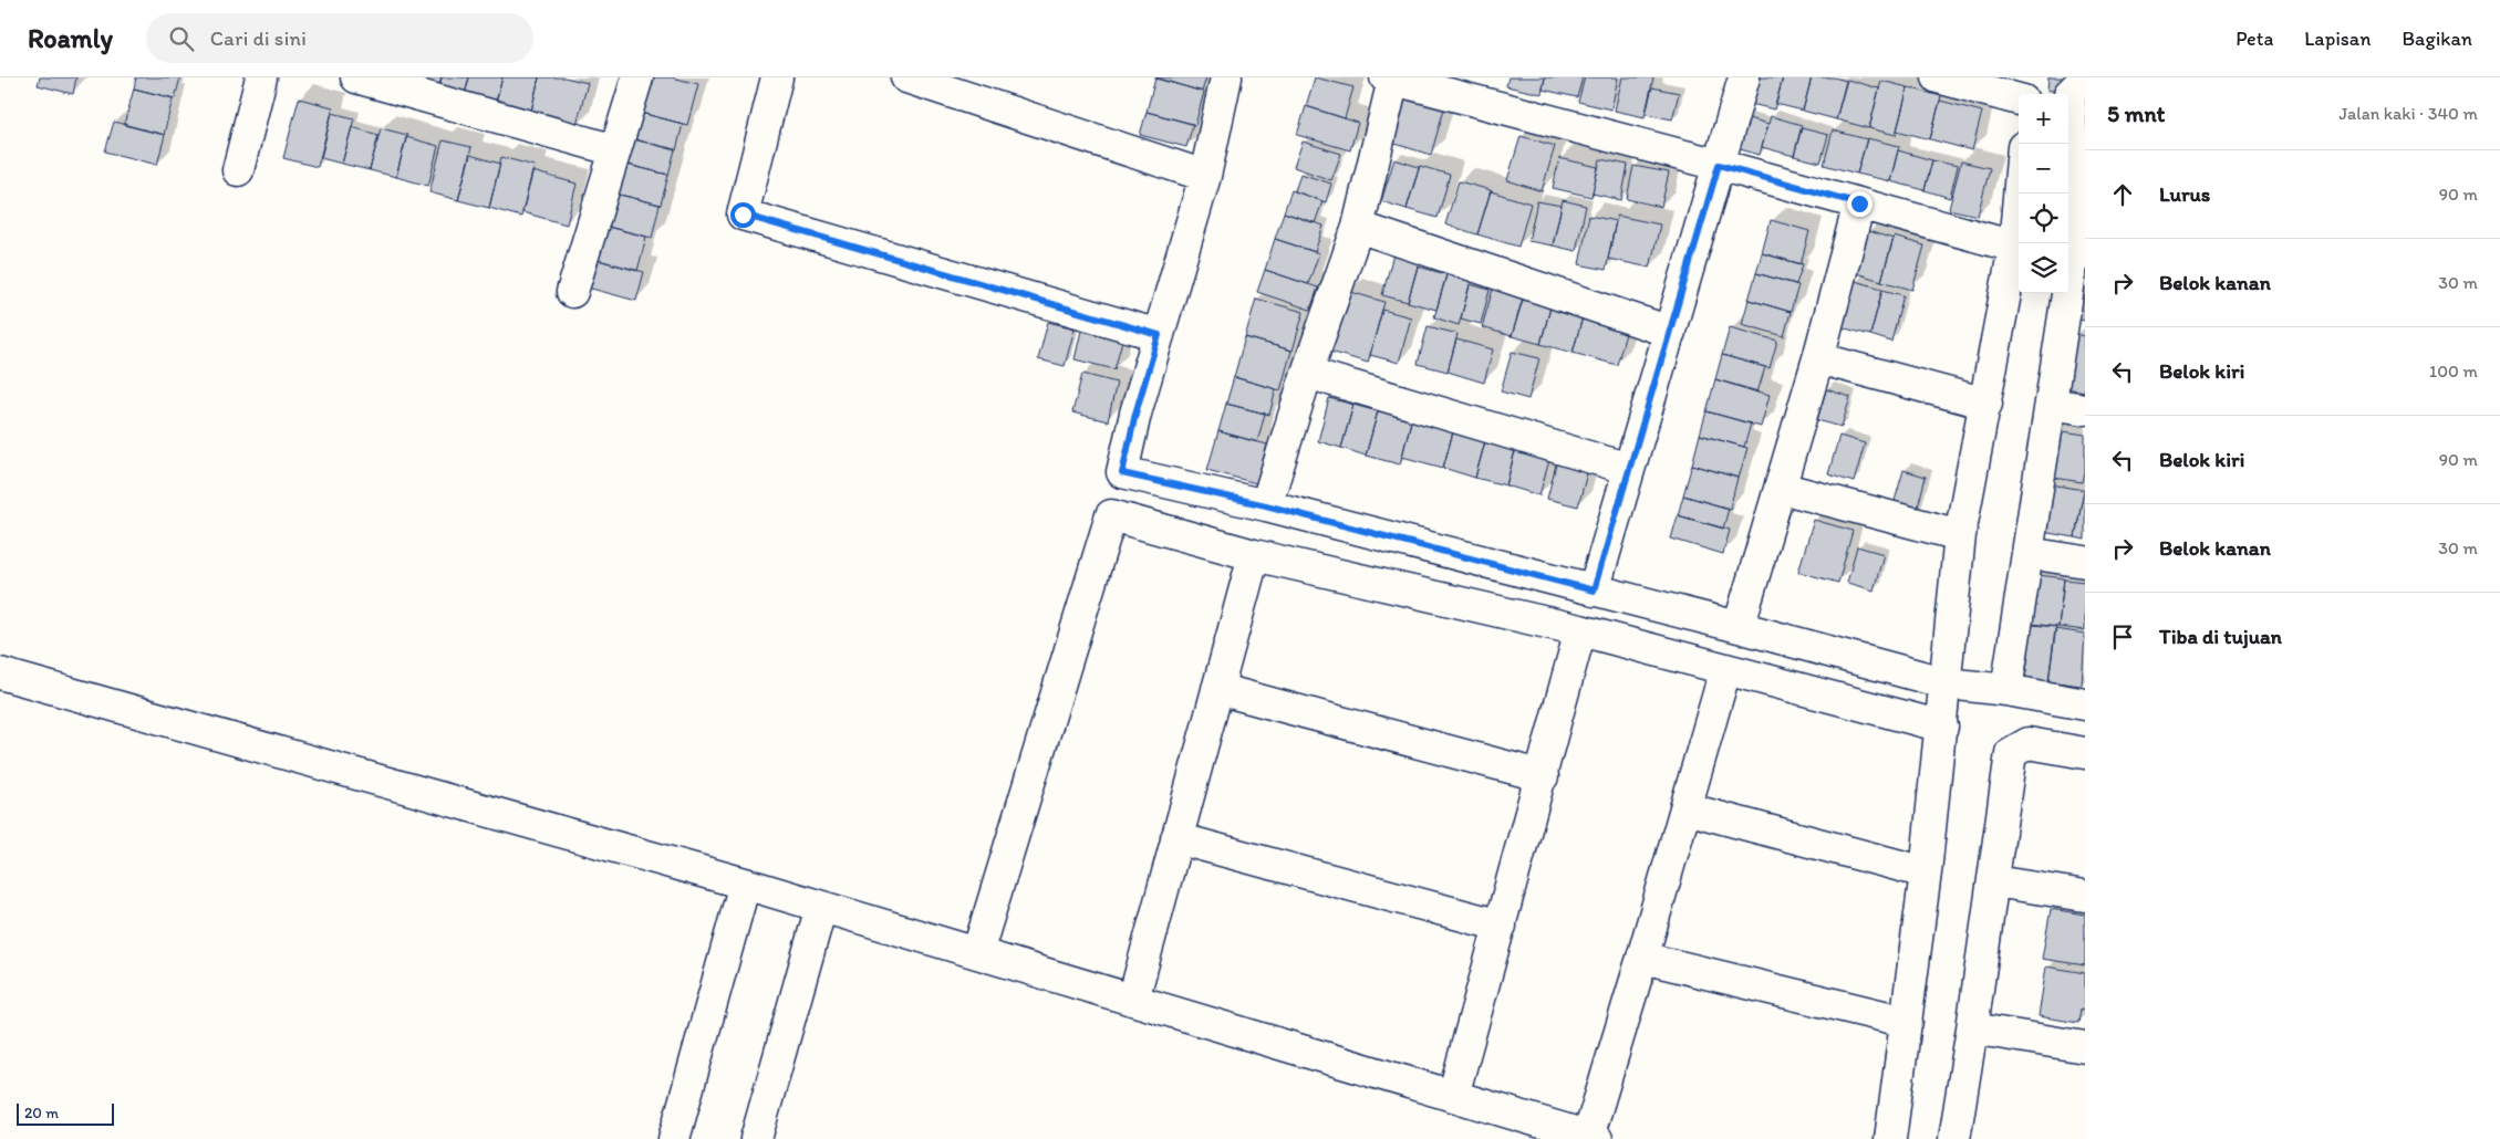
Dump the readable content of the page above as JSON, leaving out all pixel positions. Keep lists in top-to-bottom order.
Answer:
{
  "scale_bar": "20 m",
  "page": {
    "header": "Roamly",
    "search": "Cari di sini",
    "nav": ["Peta", "Lapisan", "Bagikan"],
    "heading": ["5 mnt", "Jalan kaki · 340 m"],
    "map_buttons": ["+", "−"],
    "list": [
      ["Lurus", "90 m"],
      ["Belok kanan", "30 m"],
      ["Belok kiri", "100 m"],
      ["Belok kiri", "90 m"],
      ["Belok kanan", "30 m"],
      "Tiba di tujuan"
    ],
    "scale": "20 m"
  }
}
